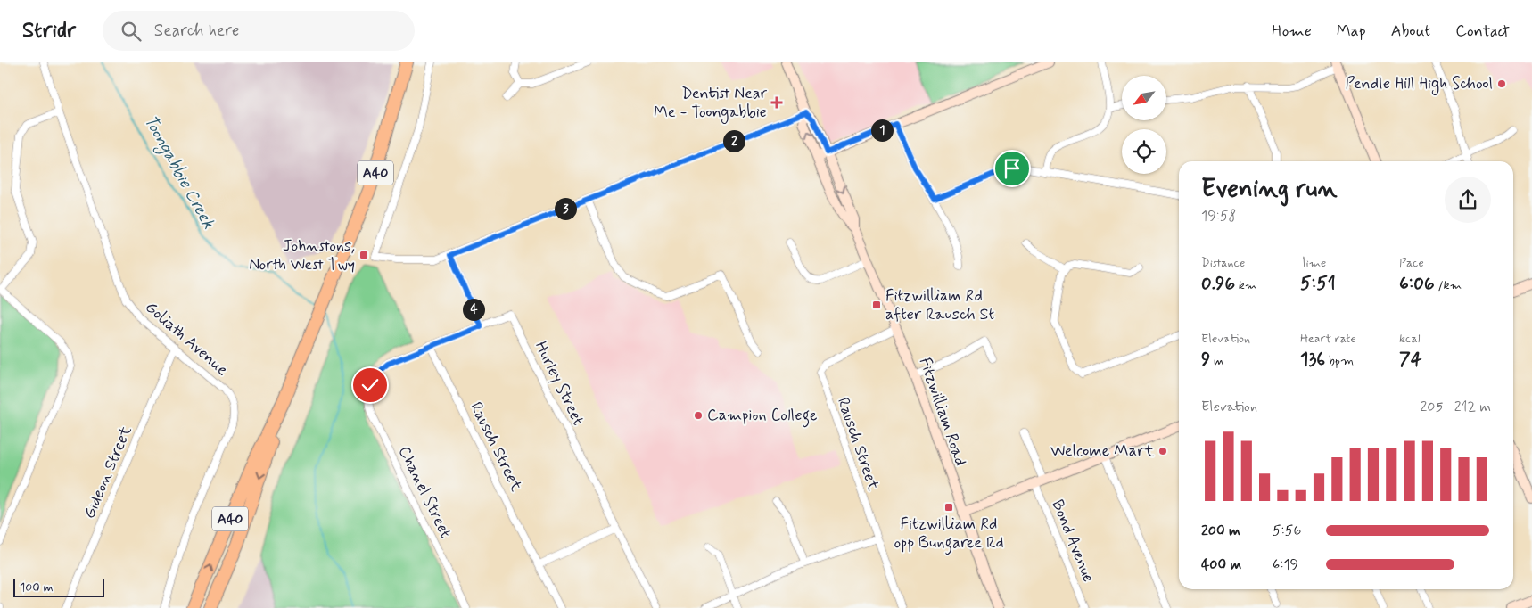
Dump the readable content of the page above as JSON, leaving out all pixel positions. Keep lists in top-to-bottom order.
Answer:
{
  "streets": {
    "highway": ["A40"],
    "main road": ["Fitzwilliam Road"],
    "street": [
      "Goliath Avenue",
      "Hurley Street",
      "Rausch Street",
      "Gideon Street",
      "Chanel Street",
      "Bond Avenue"
    ]
  },
  "crossings": [
    ["Goliath Avenue", "Gideon Street"],
    ["Hurley Street", "Rausch Street"],
    ["Hurley Street", "Chanel Street"],
    ["Fitzwilliam Road", "Rausch Street"]
  ],
  "water": ["Toongabbie Creek"],
  "places": {
    "other": ["Pendle Hill High School", "Campion College", "Welcome Mart"],
    "health": ["Dentist Near Me - Toongabbie"],
    "transit": ["Johnstons, North West Twy", "Fitzwilliam Rd after Rausch St", "Fitzwilliam Rd opp Bungaree Rd"]
  },
  "scale_bar": "100 m",
  "north": "bottom left",
  "page": {
    "header": "Stridr",
    "search": "Search here",
    "nav": [
      "Home",
      "Map",
      "About",
      "Contact"
    ],
    "pins": [
      "1",
      "2",
      "3",
      "4"
    ],
    "heading": ["Evening run", "19:58"],
    "stats": [
      ["Distance", "0.96 km"],
      ["Time", "5:51"],
      ["Pace", "6:06 /km"],
      ["Elevation", "9 m"],
      ["Heart rate", "136 bpm"],
      ["kcal", "74"]
    ],
    "chart": ["Elevation", "205–212 m"],
    "list": [
      {
        "name": "200 m",
        "note": "5:56"
      },
      {
        "name": "400 m",
        "note": "6:19"
      }
    ],
    "scale": "100 m"
  }
}
